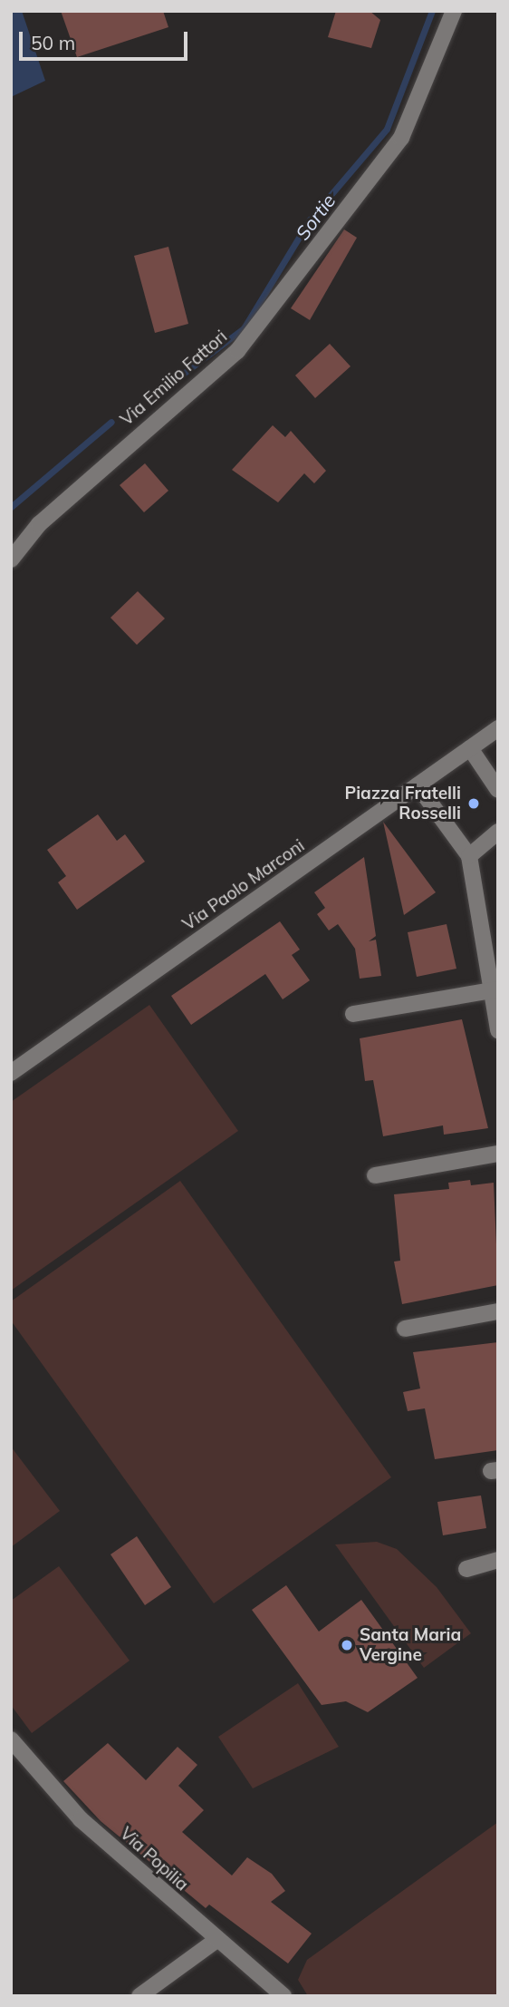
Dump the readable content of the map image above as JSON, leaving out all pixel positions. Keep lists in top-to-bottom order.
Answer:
{
  "streets": {
    "street": ["Via Emilio Fattori", "Via Paolo Marconi", "Via Popilia"]
  },
  "water": ["Sortie"],
  "places": ["Piazza Fratelli Rosselli", "Santa Maria Vergine"],
  "scale_bar": "50 m"
}
